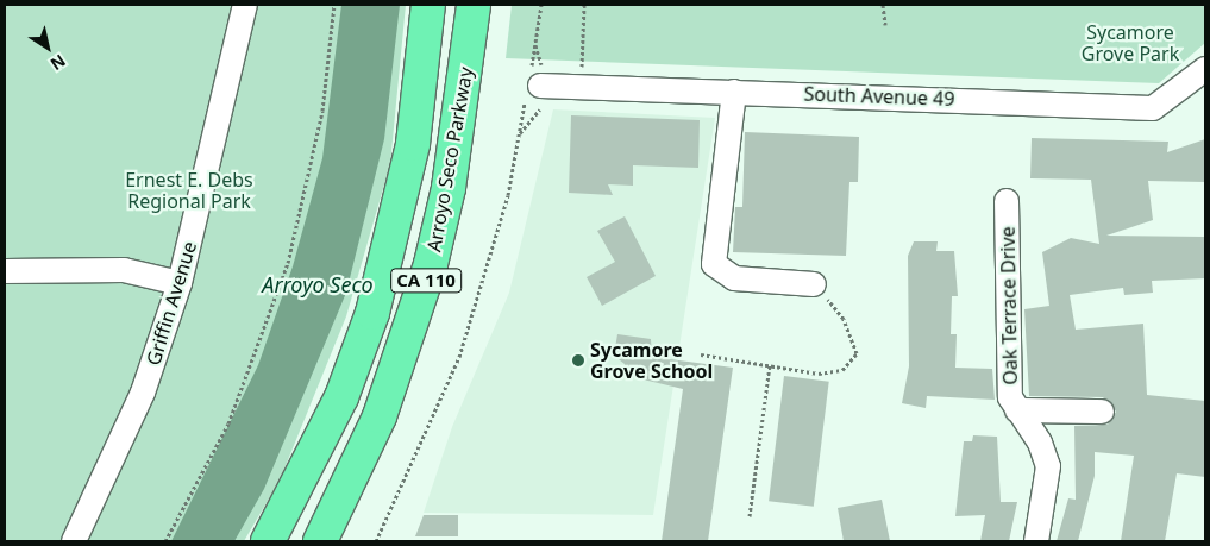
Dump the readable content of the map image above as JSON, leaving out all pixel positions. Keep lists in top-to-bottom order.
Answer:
{
  "streets": {
    "highway": ["Arroyo Seco Parkway", "CA 110"],
    "street": ["South Avenue 49", "Griffin Avenue", "Oak Terrace Drive"]
  },
  "water": ["Arroyo Seco"],
  "parks": ["Sycamore Grove Park", "Ernest E. Debs Regional Park"],
  "places": ["Sycamore Grove School"],
  "north": "bottom right"
}
